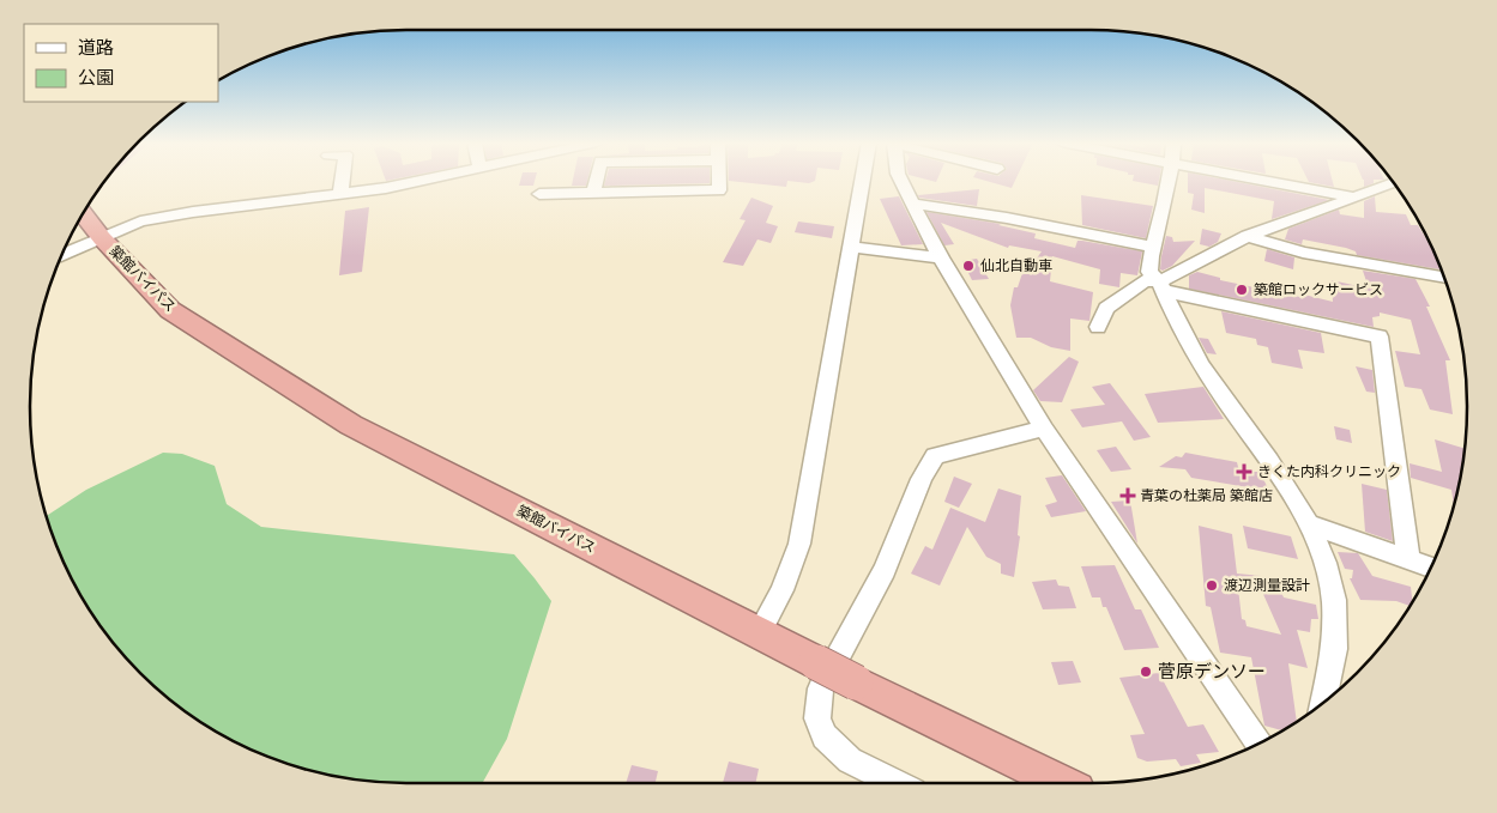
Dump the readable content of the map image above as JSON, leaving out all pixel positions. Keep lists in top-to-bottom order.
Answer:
{
  "streets": {
    "highway": ["築館バイパス"]
  },
  "places": {
    "other": [
      "仙北自動車",
      "築館ロックサービス",
      "渡辺測量設計",
      "菅原デンソー"
    ],
    "health": ["きくた内科クリニック", "青葉の杜薬局 築館店"]
  },
  "legend": ["道路", "公園"]
}
